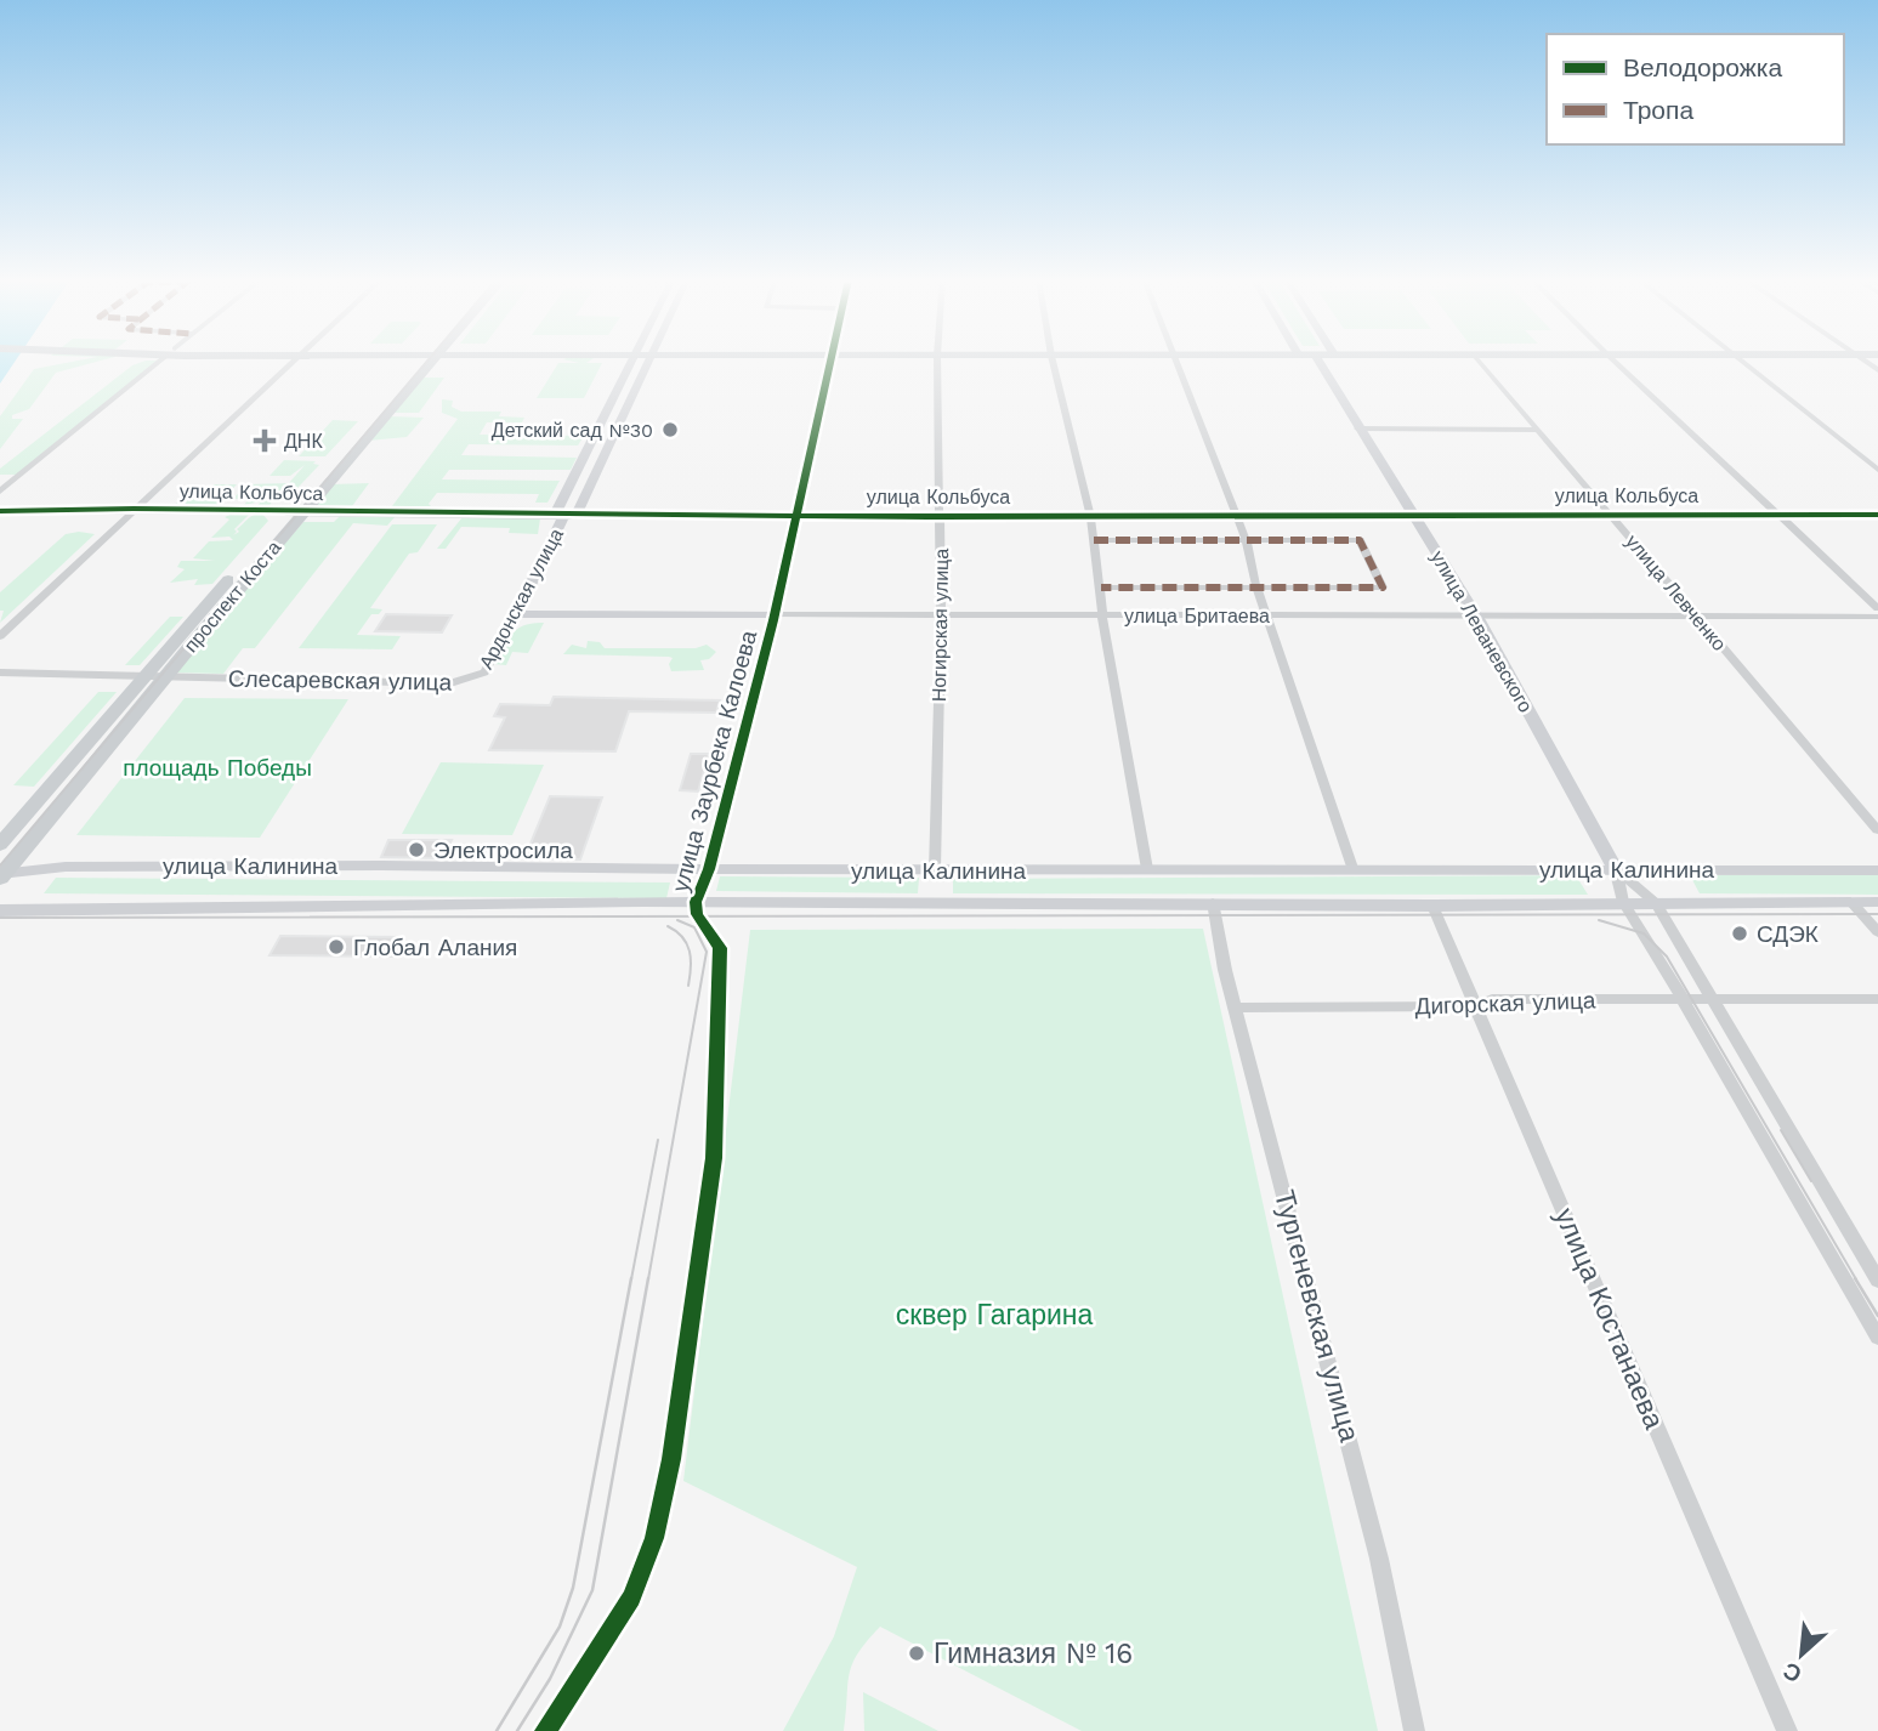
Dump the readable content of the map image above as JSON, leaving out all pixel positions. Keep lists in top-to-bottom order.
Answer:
{
  "streets": {
    "main road": ["проспект Коста"],
    "street": [
      "улица Кольбуса",
      "улица Левченко",
      "Ардонская улица",
      "улица Бритаева",
      "Ногирская улица",
      "улица Леваневского",
      "Слесаревская улица",
      "улица Заурбека Калоева",
      "улица Калинина",
      "Дигорская улица",
      "Тургеневская улица",
      "улица Костанаева"
    ]
  },
  "crossings": [
    ["улица Кольбуса", "улица Левченко"],
    ["улица Кольбуса", "проспект Коста"],
    ["улица Кольбуса", "Ардонская улица"],
    ["улица Кольбуса", "Ногирская улица"],
    ["улица Кольбуса", "улица Леваневского"],
    ["улица Кольбуса", "улица Заурбека Калоева"],
    ["улица Левченко", "улица Бритаева"],
    ["проспект Коста", "Слесаревская улица"],
    ["проспект Коста", "улица Калинина"],
    ["Ардонская улица", "улица Бритаева"],
    ["Ардонская улица", "Слесаревская улица"],
    ["улица Бритаева", "Ногирская улица"],
    ["улица Бритаева", "улица Леваневского"],
    ["улица Бритаева", "улица Заурбека Калоева"],
    ["Ногирская улица", "улица Калинина"],
    ["улица Леваневского", "улица Калинина"],
    ["улица Леваневского", "Дигорская улица"],
    ["улица Заурбека Калоева", "улица Калинина"],
    ["улица Калинина", "Тургеневская улица"],
    ["улица Калинина", "улица Костанаева"],
    ["Дигорская улица", "Тургеневская улица"],
    ["Дигорская улица", "улица Костанаева"]
  ],
  "parks": ["площадь Победы", "сквер Гагарина"],
  "places": {
    "other": [
      "Детский сад №30",
      "Электросила",
      "СДЭК",
      "Глобал Алания",
      "Гимназия № 16"
    ],
    "health": ["ДНК"]
  },
  "legend": ["Велодорожка", "Тропа"],
  "north": "bottom left"
}
